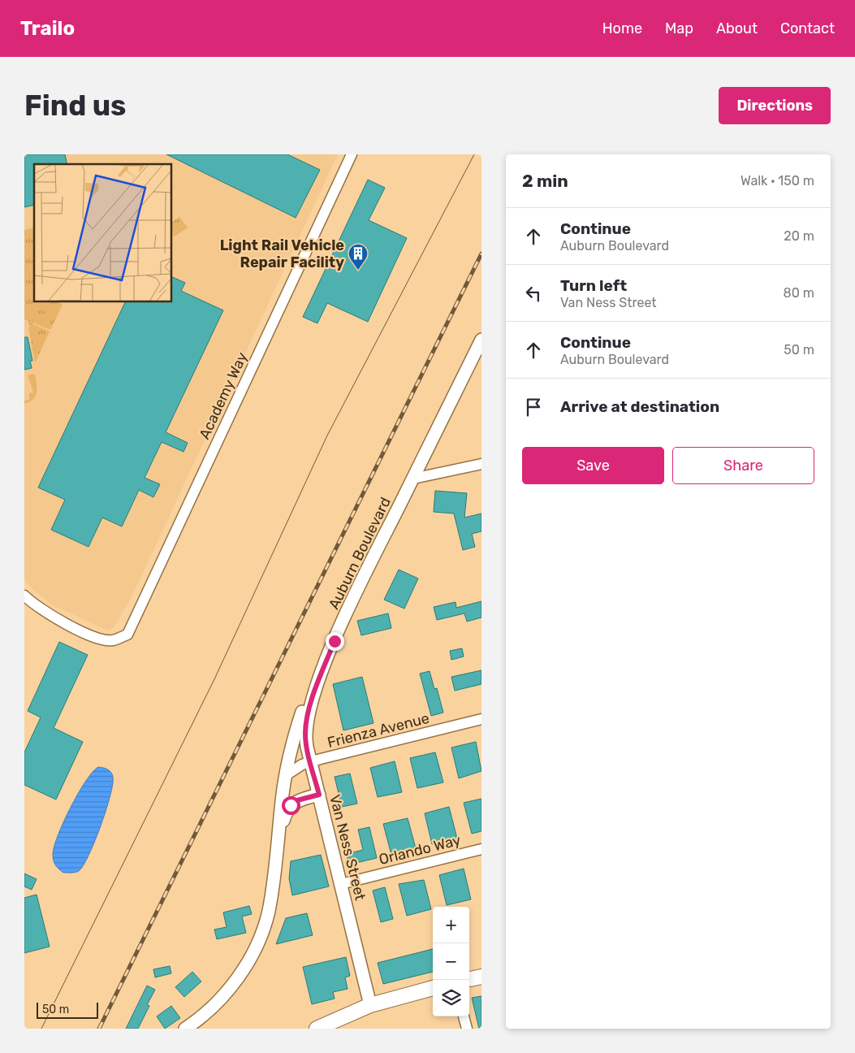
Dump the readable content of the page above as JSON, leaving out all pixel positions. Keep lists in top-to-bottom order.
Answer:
{
  "streets": {
    "street": [
      "Academy Way",
      "Auburn Boulevard",
      "Frienza Avenue",
      "Van Ness Street",
      "Orlando Way"
    ]
  },
  "crossings": [
    ["Auburn Boulevard", "Frienza Avenue"],
    ["Auburn Boulevard", "Van Ness Street"],
    ["Frienza Avenue", "Van Ness Street"],
    ["Van Ness Street", "Orlando Way"]
  ],
  "places": {
    "building": ["Light Rail Vehicle Repair Facility"]
  },
  "scale_bar": "50 m",
  "page": {
    "header": "Trailo",
    "nav": [
      "Home",
      "Map",
      "About",
      "Contact"
    ],
    "buttons": [
      "Directions",
      ["Save", "Share"]
    ],
    "title": "Find us",
    "heading": ["2 min", "Walk · 150 m"],
    "list": [
      ["Continue", "Auburn Boulevard", "20 m"],
      ["Turn left", "Van Ness Street", "80 m"],
      ["Continue", "Auburn Boulevard", "50 m"],
      "Arrive at destination"
    ],
    "map_buttons": ["+", "−"],
    "scale": "50 m"
  }
}
